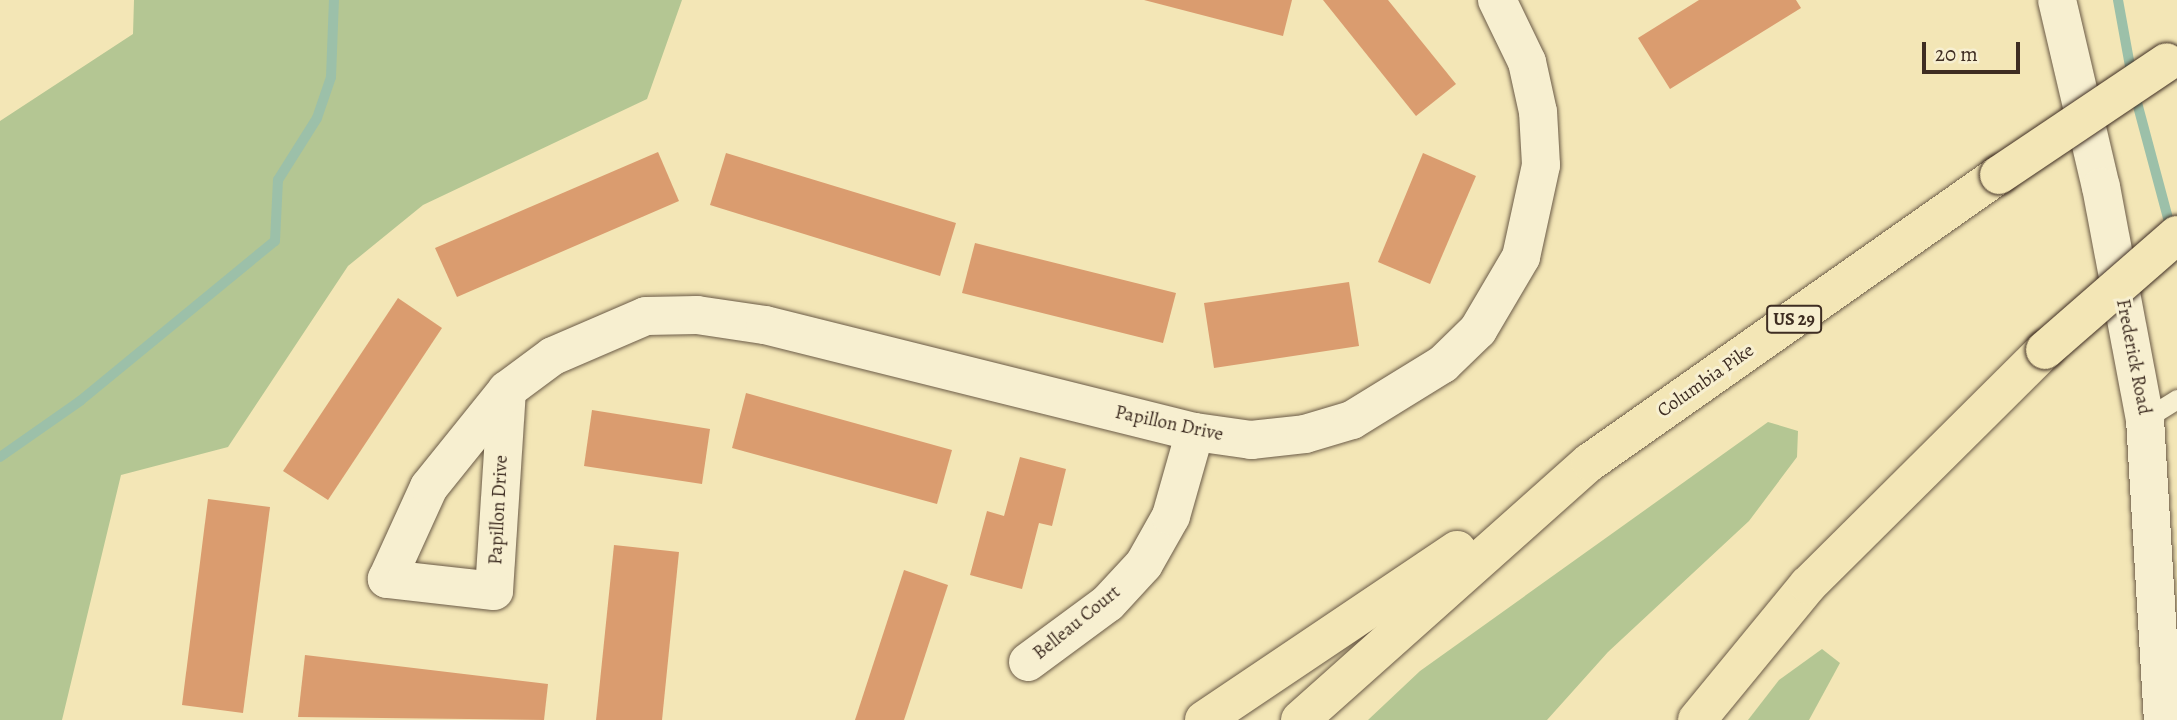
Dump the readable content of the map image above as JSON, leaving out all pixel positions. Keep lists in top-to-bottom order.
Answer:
{
  "streets": {
    "highway": ["US 29", "Columbia Pike"],
    "street": ["Frederick Road", "Papillon Drive", "Belleau Court"]
  },
  "crossings": [
    ["Papillon Drive", "Belleau Court"]
  ],
  "scale_bar": "20 m"
}
